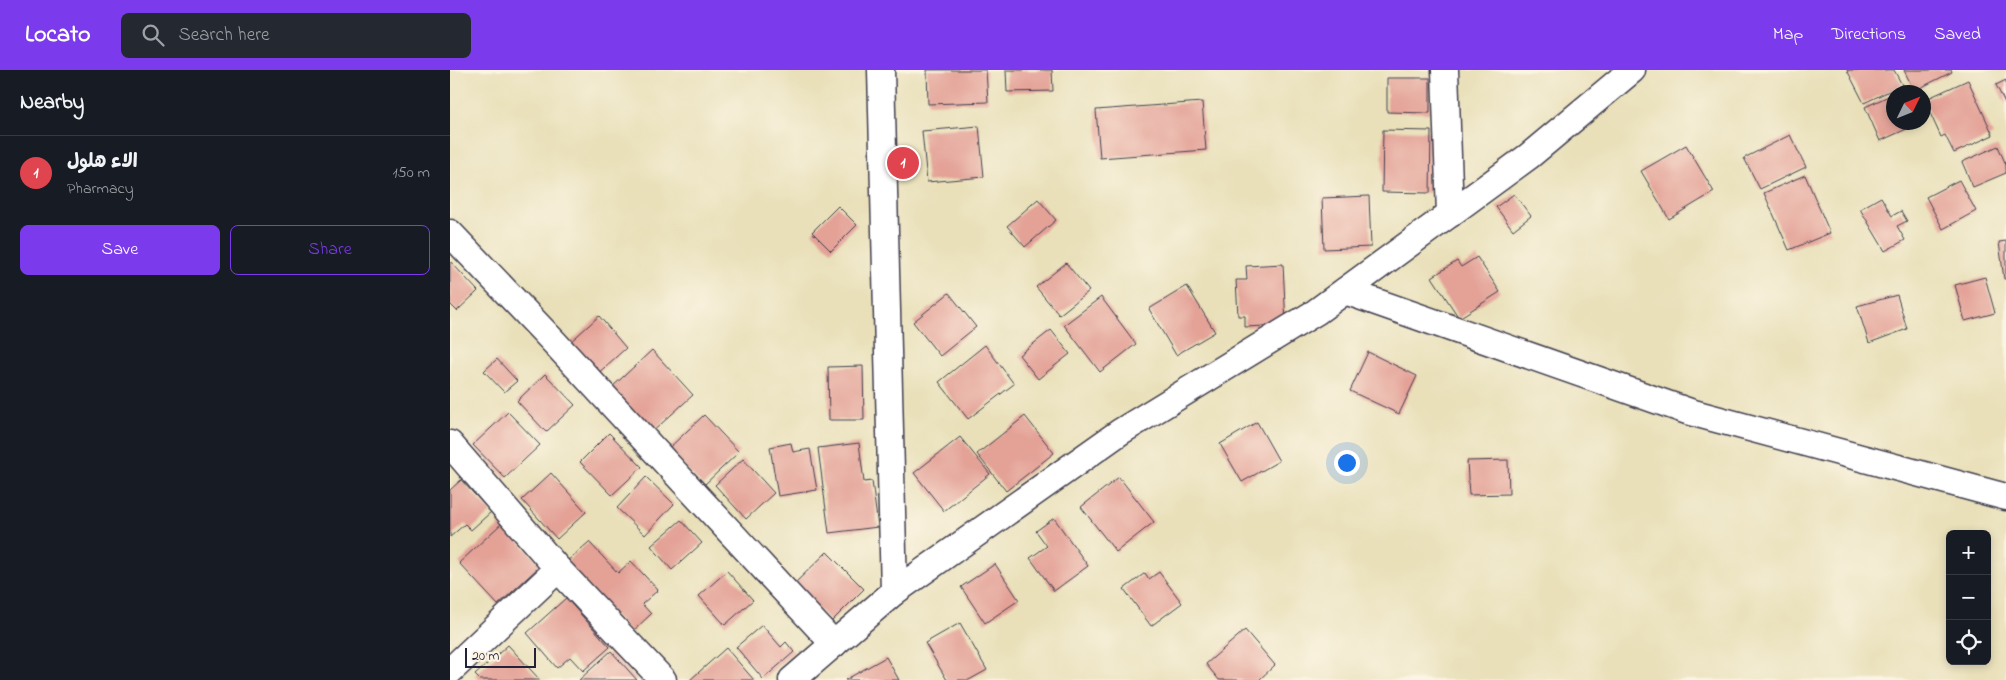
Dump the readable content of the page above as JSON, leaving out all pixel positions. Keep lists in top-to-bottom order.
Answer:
{
  "scale_bar": "20 m",
  "north": "top right",
  "page": {
    "header": "Locato",
    "search": "Search here",
    "nav": ["Map", "Directions", "Saved"],
    "heading": "Nearby",
    "list": [
      {
        "mark": "1",
        "name": "الاء هلول",
        "note": "Pharmacy",
        "value": "150 m"
      }
    ],
    "pins": "1",
    "buttons": ["Save", "Share"],
    "map_buttons": ["+", "−"],
    "scale": "20 m"
  }
}
